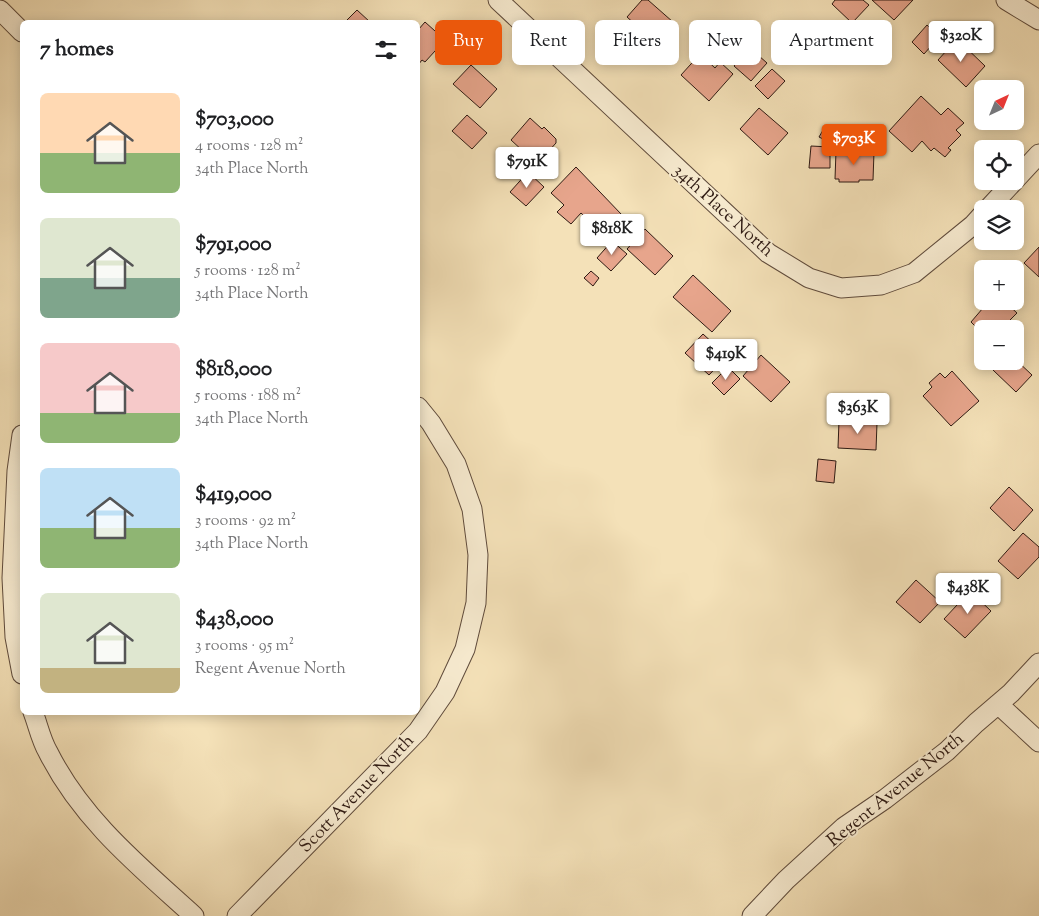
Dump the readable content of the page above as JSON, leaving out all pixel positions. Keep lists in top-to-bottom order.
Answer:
{
  "streets": {
    "street": ["34th Place North", "Regent Avenue North", "Scott Avenue North"]
  },
  "north": "top right",
  "page": {
    "chip": [
      "Buy",
      "Rent",
      "Filters",
      "New",
      "Apartment"
    ],
    "heading": "7 homes",
    "price": [
      "$320K",
      "$703K",
      "$791K",
      "$818K",
      "$419K",
      "$363K",
      "$438K"
    ],
    "map_buttons": ["+", "−"],
    "list": [
      {
        "name": "$703,000",
        "note": "4 rooms · 128 m² · 34th Place North"
      },
      {
        "name": "$791,000",
        "note": "5 rooms · 128 m² · 34th Place North"
      },
      {
        "name": "$818,000",
        "note": "5 rooms · 188 m² · 34th Place North"
      },
      {
        "name": "$419,000",
        "note": "3 rooms · 92 m² · 34th Place North"
      },
      {
        "name": "$438,000",
        "note": "3 rooms · 95 m² · Regent Avenue North"
      }
    ]
  }
}
